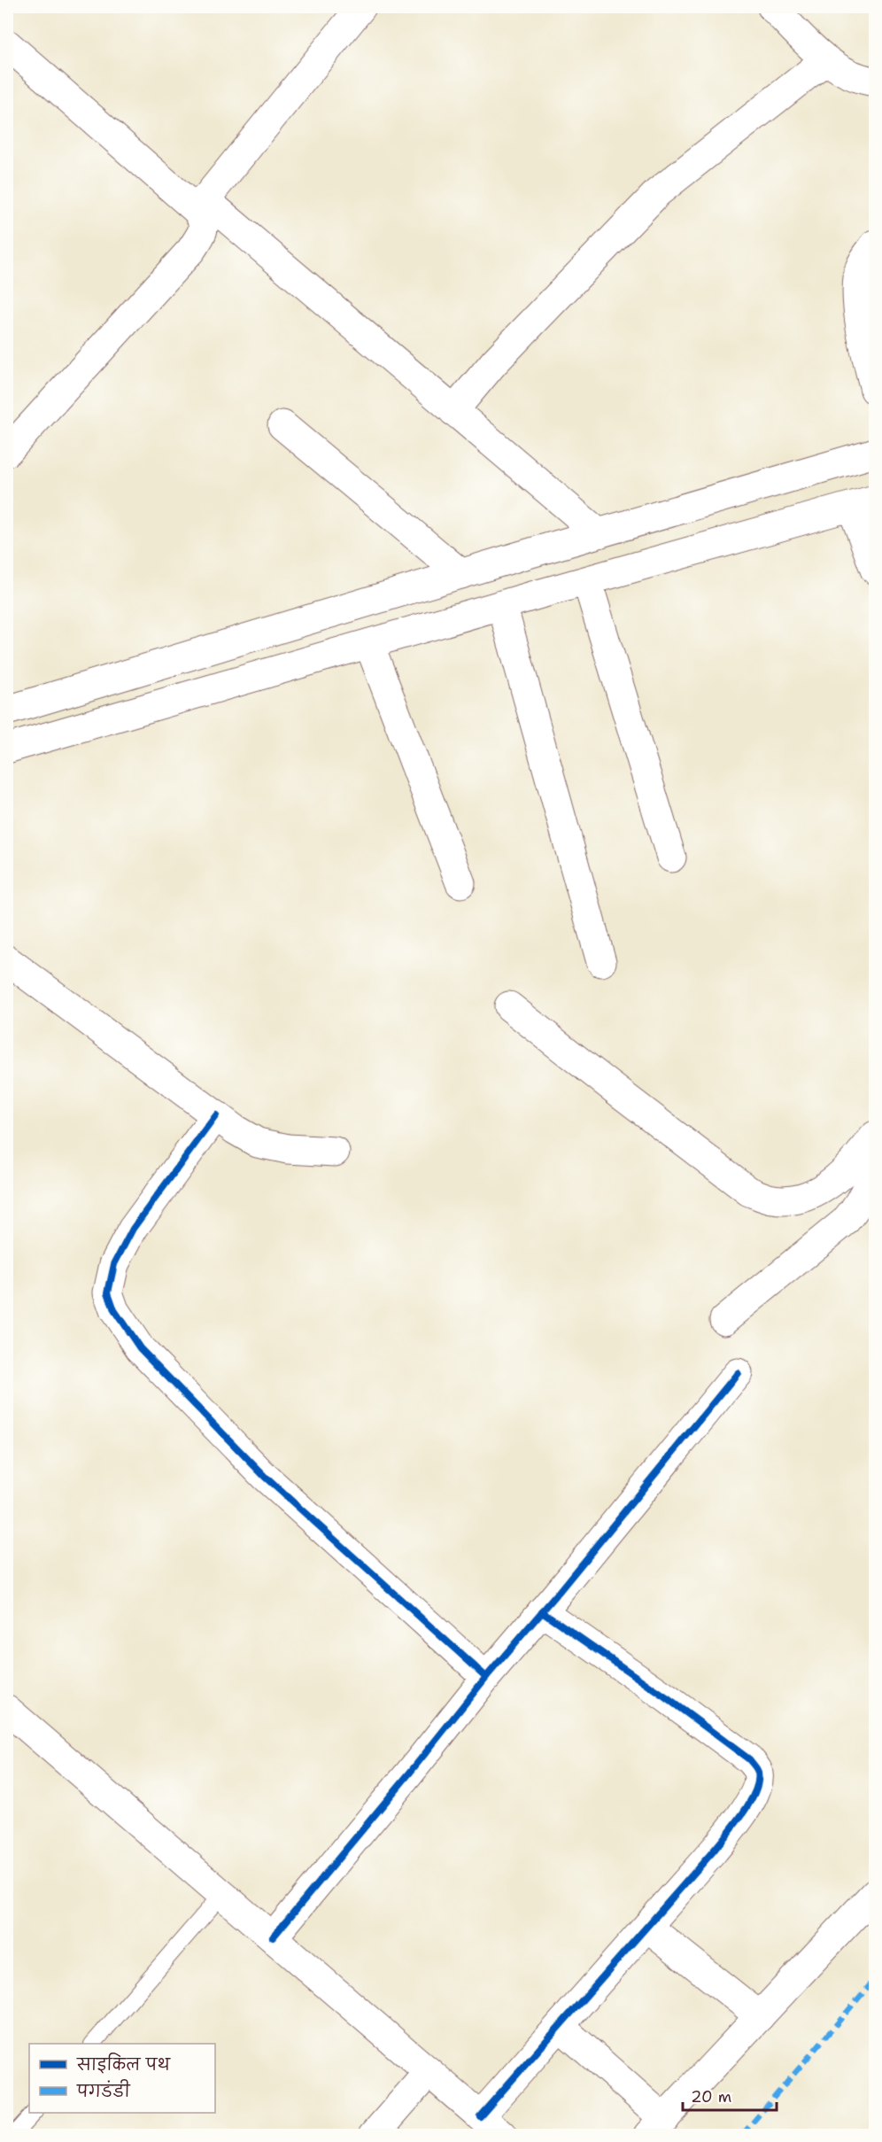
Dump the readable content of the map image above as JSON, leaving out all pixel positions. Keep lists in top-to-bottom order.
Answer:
{
  "legend": ["साइकिल पथ", "पगडंडी"],
  "scale_bar": "20 m"
}
